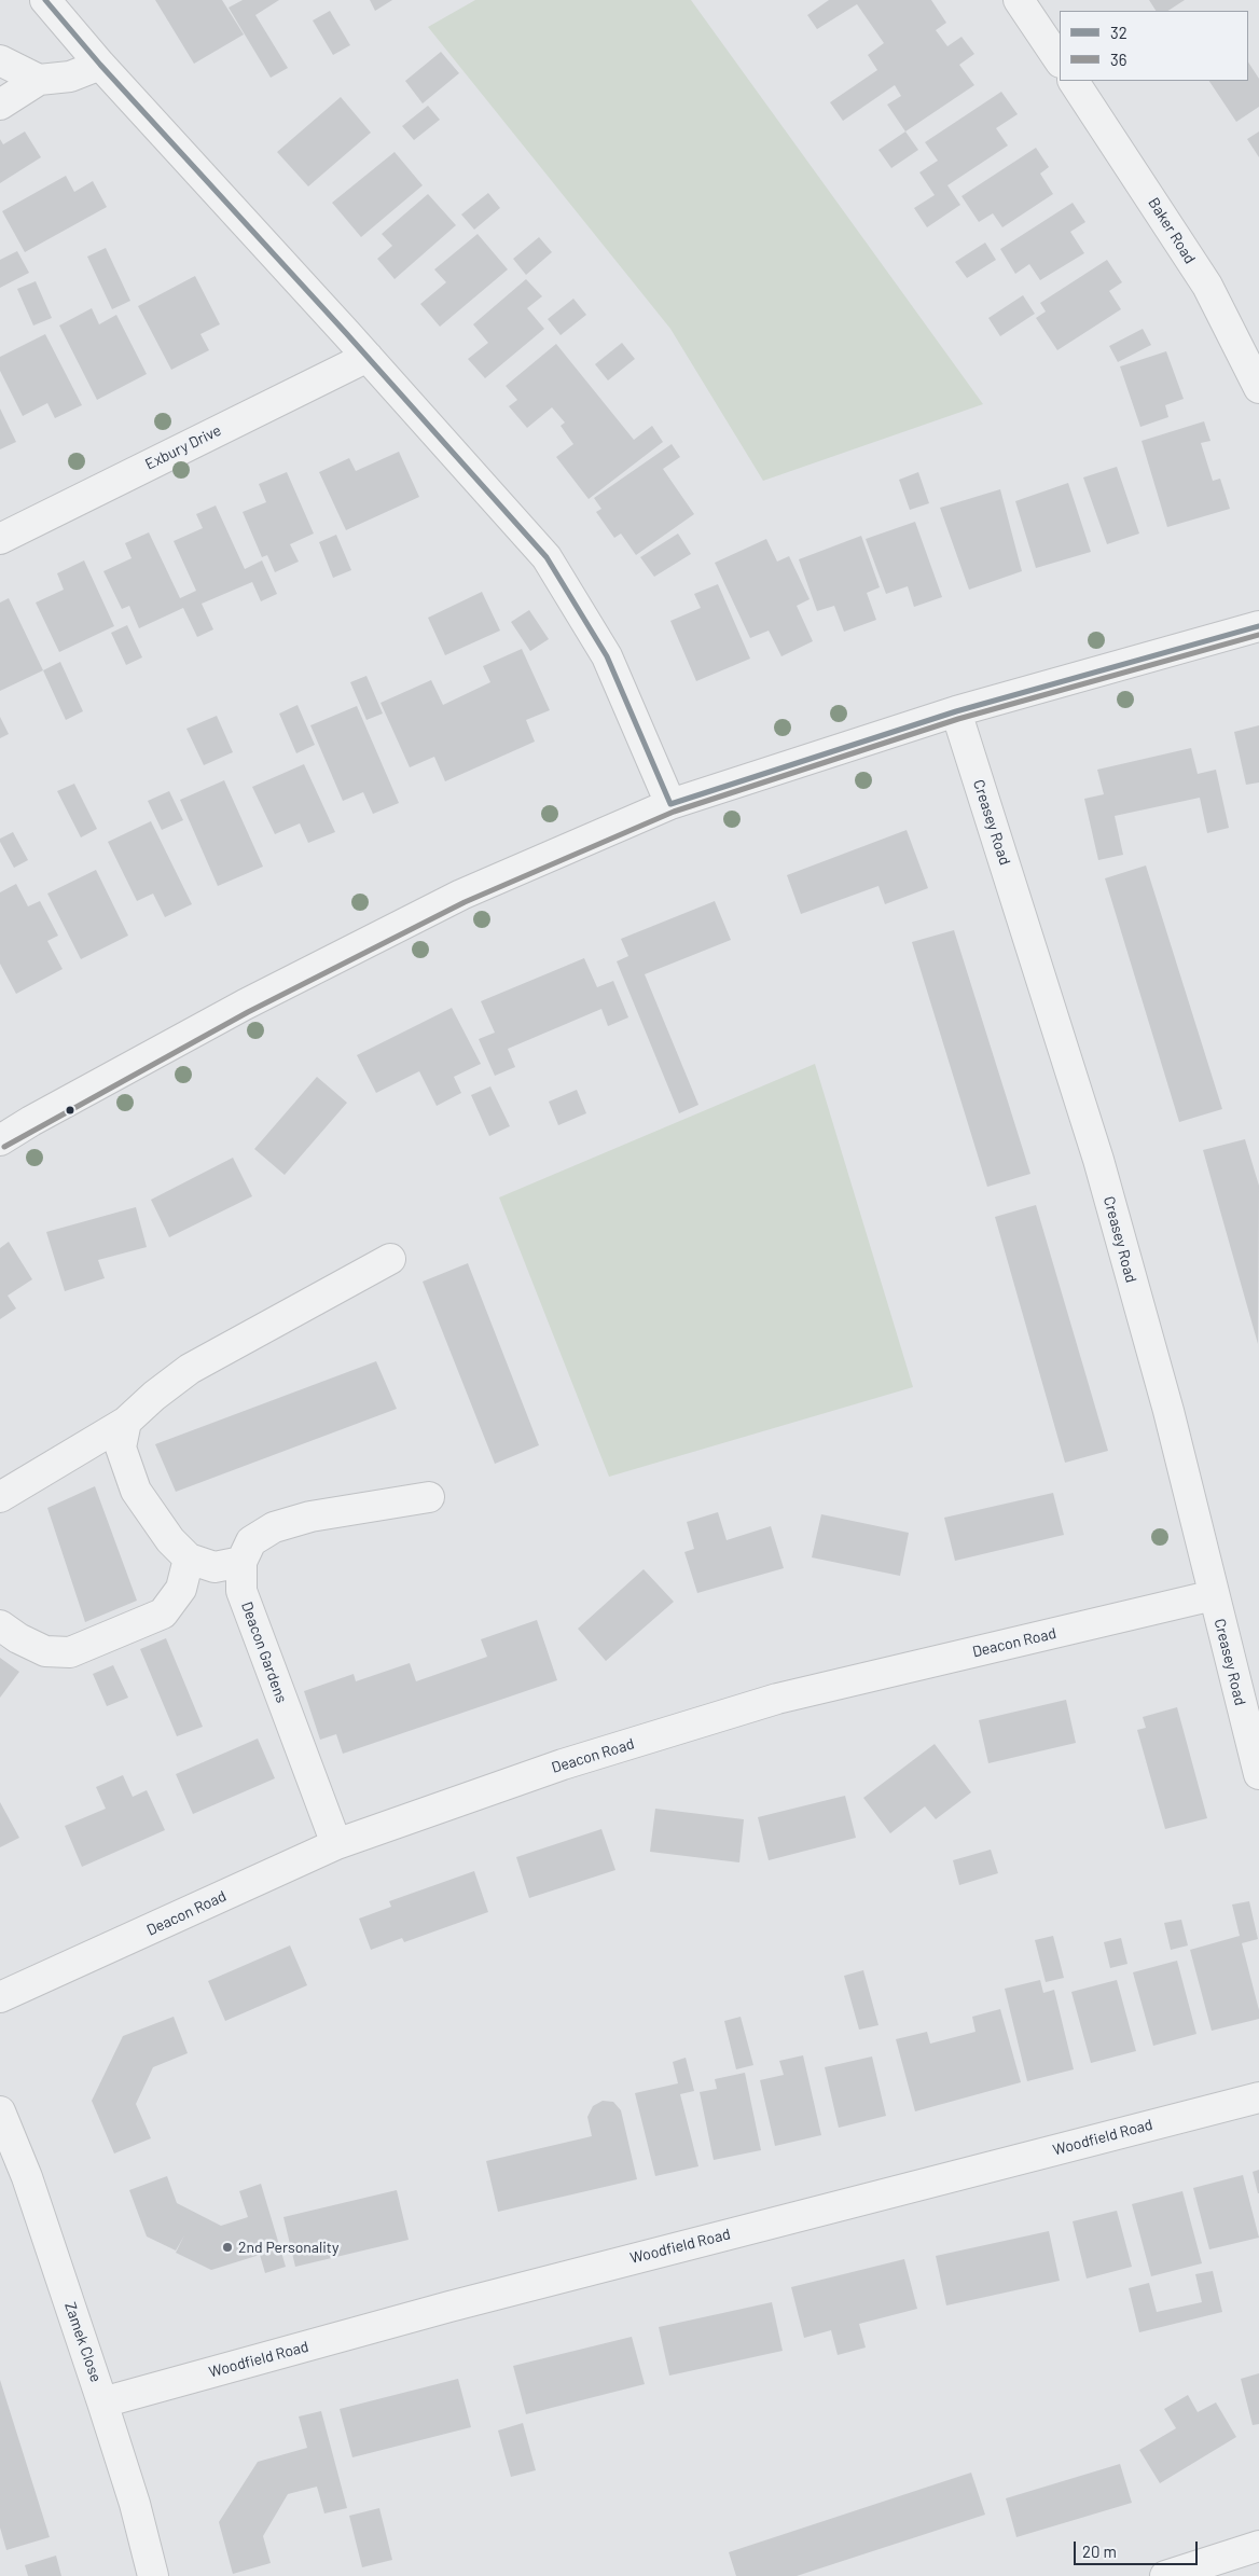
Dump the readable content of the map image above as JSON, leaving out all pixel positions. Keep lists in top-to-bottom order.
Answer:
{
  "streets": {
    "street": [
      "Baker Road",
      "Exbury Drive",
      "Creasey Road",
      "Deacon Road",
      "Deacon Gardens",
      "Woodfield Road",
      "Zamek Close"
    ]
  },
  "crossings": [
    ["Creasey Road", "Deacon Road"],
    ["Deacon Road", "Deacon Gardens"],
    ["Woodfield Road", "Zamek Close"]
  ],
  "places": ["2nd Personality"],
  "lines": ["transit line 32", "transit line 36"],
  "legend": ["32", "36"],
  "scale_bar": "20 m"
}
